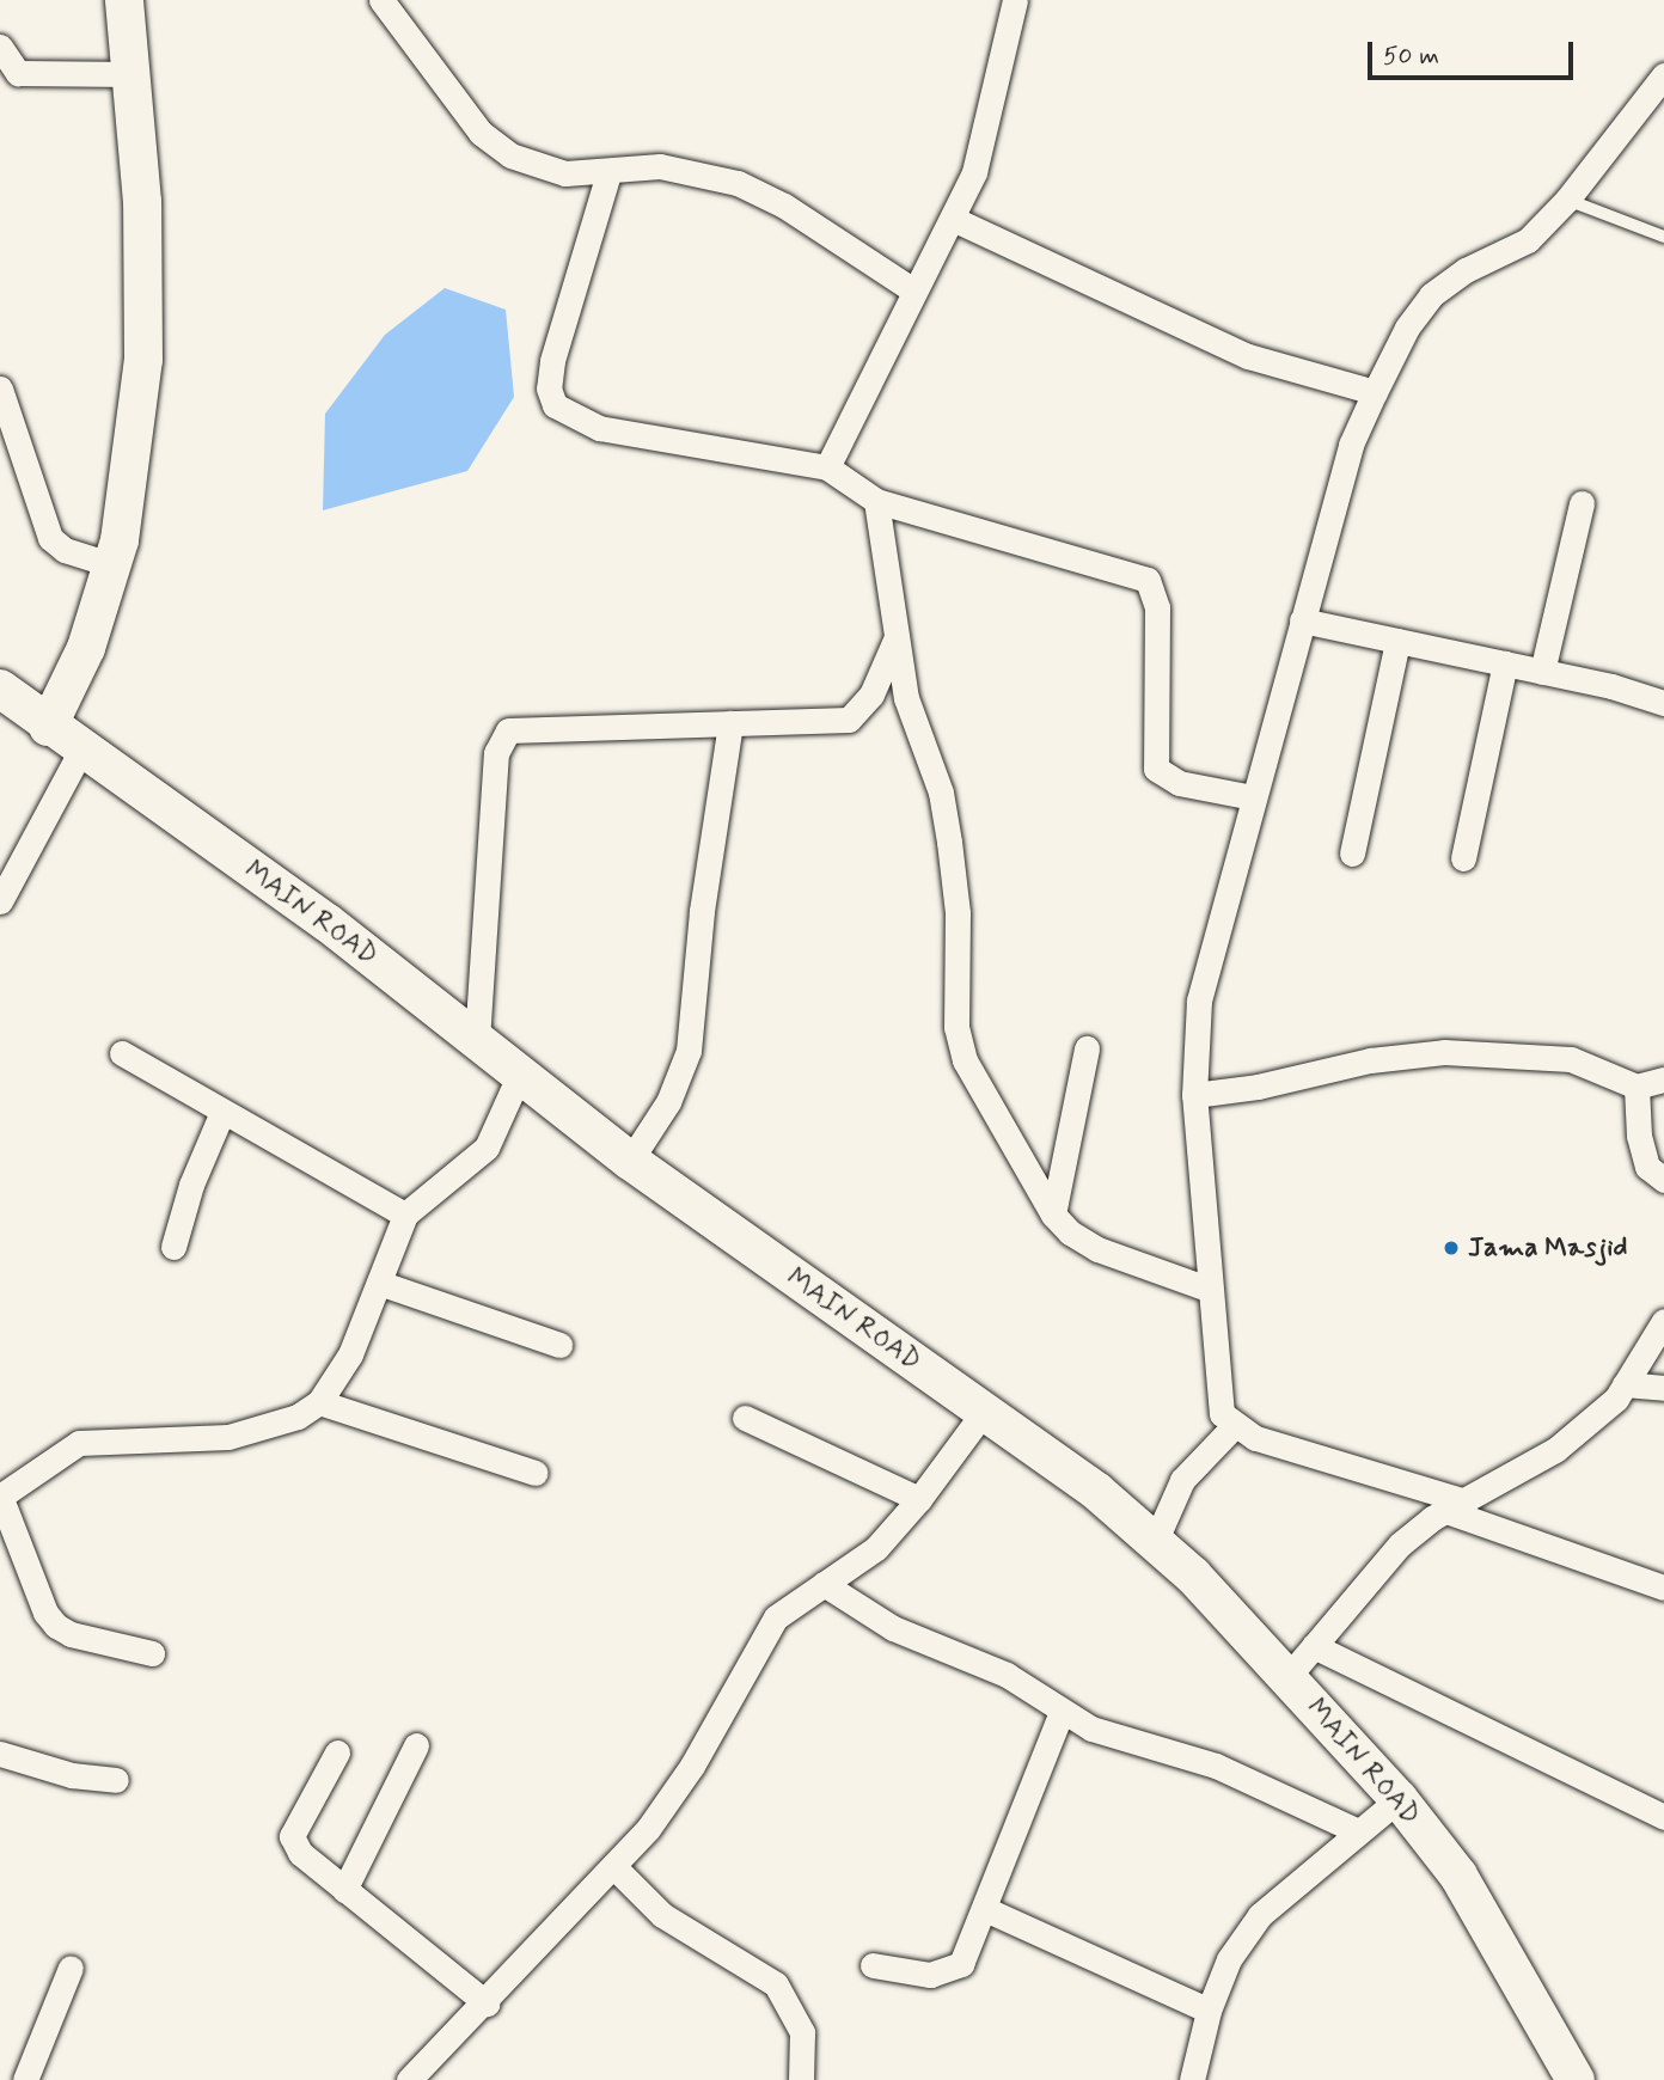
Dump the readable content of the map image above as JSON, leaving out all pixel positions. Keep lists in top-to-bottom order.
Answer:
{
  "streets": {
    "main road": ["MAIN ROAD"]
  },
  "places": ["Jama Masjid"],
  "scale_bar": "50 m"
}
